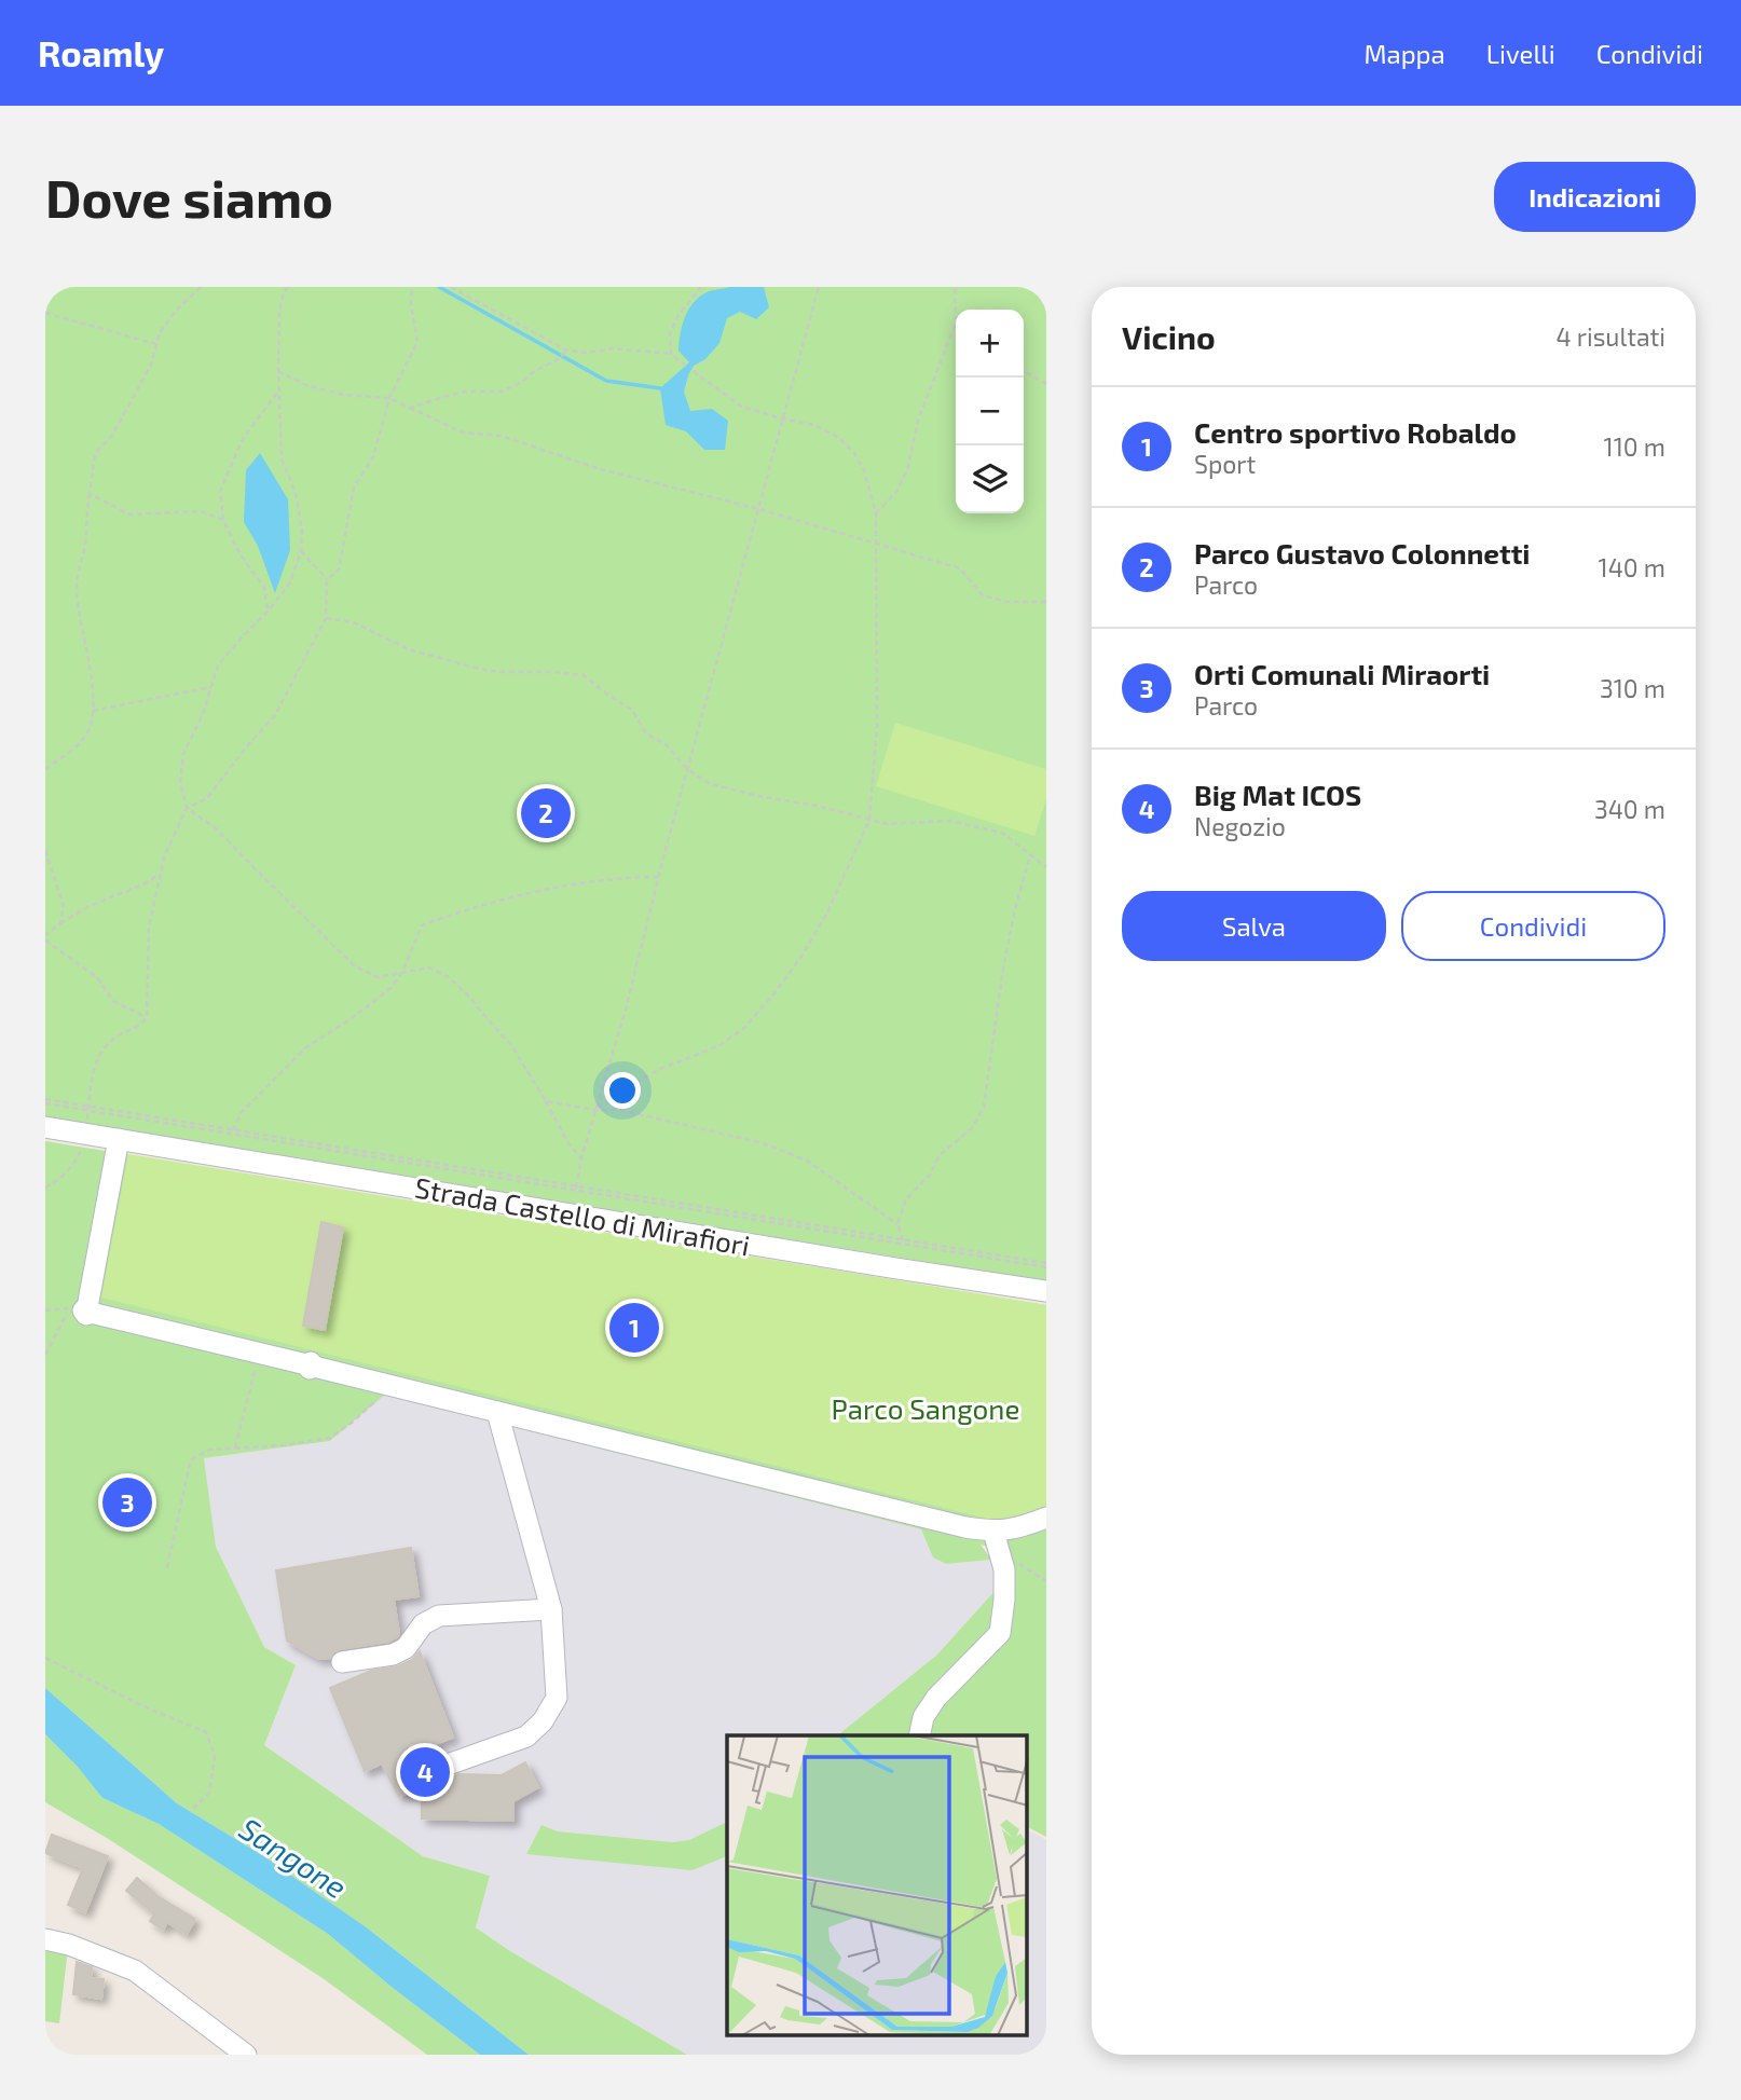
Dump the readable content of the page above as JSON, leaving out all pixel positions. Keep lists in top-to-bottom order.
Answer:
{
  "streets": {
    "street": ["Strada Castello di Mirafiori"]
  },
  "water": ["Sangone"],
  "parks": ["Parco Sangone"],
  "page": {
    "header": "Roamly",
    "nav": ["Mappa", "Livelli", "Condividi"],
    "buttons": [
      "Indicazioni",
      ["Salva", "Condividi"]
    ],
    "title": "Dove siamo",
    "heading": ["Vicino", "4 risultati"],
    "map_buttons": ["+", "−"],
    "list": [
      {
        "mark": "1",
        "name": "Centro sportivo Robaldo",
        "note": "Sport",
        "value": "110 m"
      },
      {
        "mark": "2",
        "name": "Parco Gustavo Colonnetti",
        "note": "Parco",
        "value": "140 m"
      },
      {
        "mark": "3",
        "name": "Orti Comunali Miraorti",
        "note": "Parco",
        "value": "310 m"
      },
      {
        "mark": "4",
        "name": "Big Mat ICOS",
        "note": "Negozio",
        "value": "340 m"
      }
    ],
    "pins": [
      "2",
      "1",
      "3",
      "4"
    ]
  }
}
